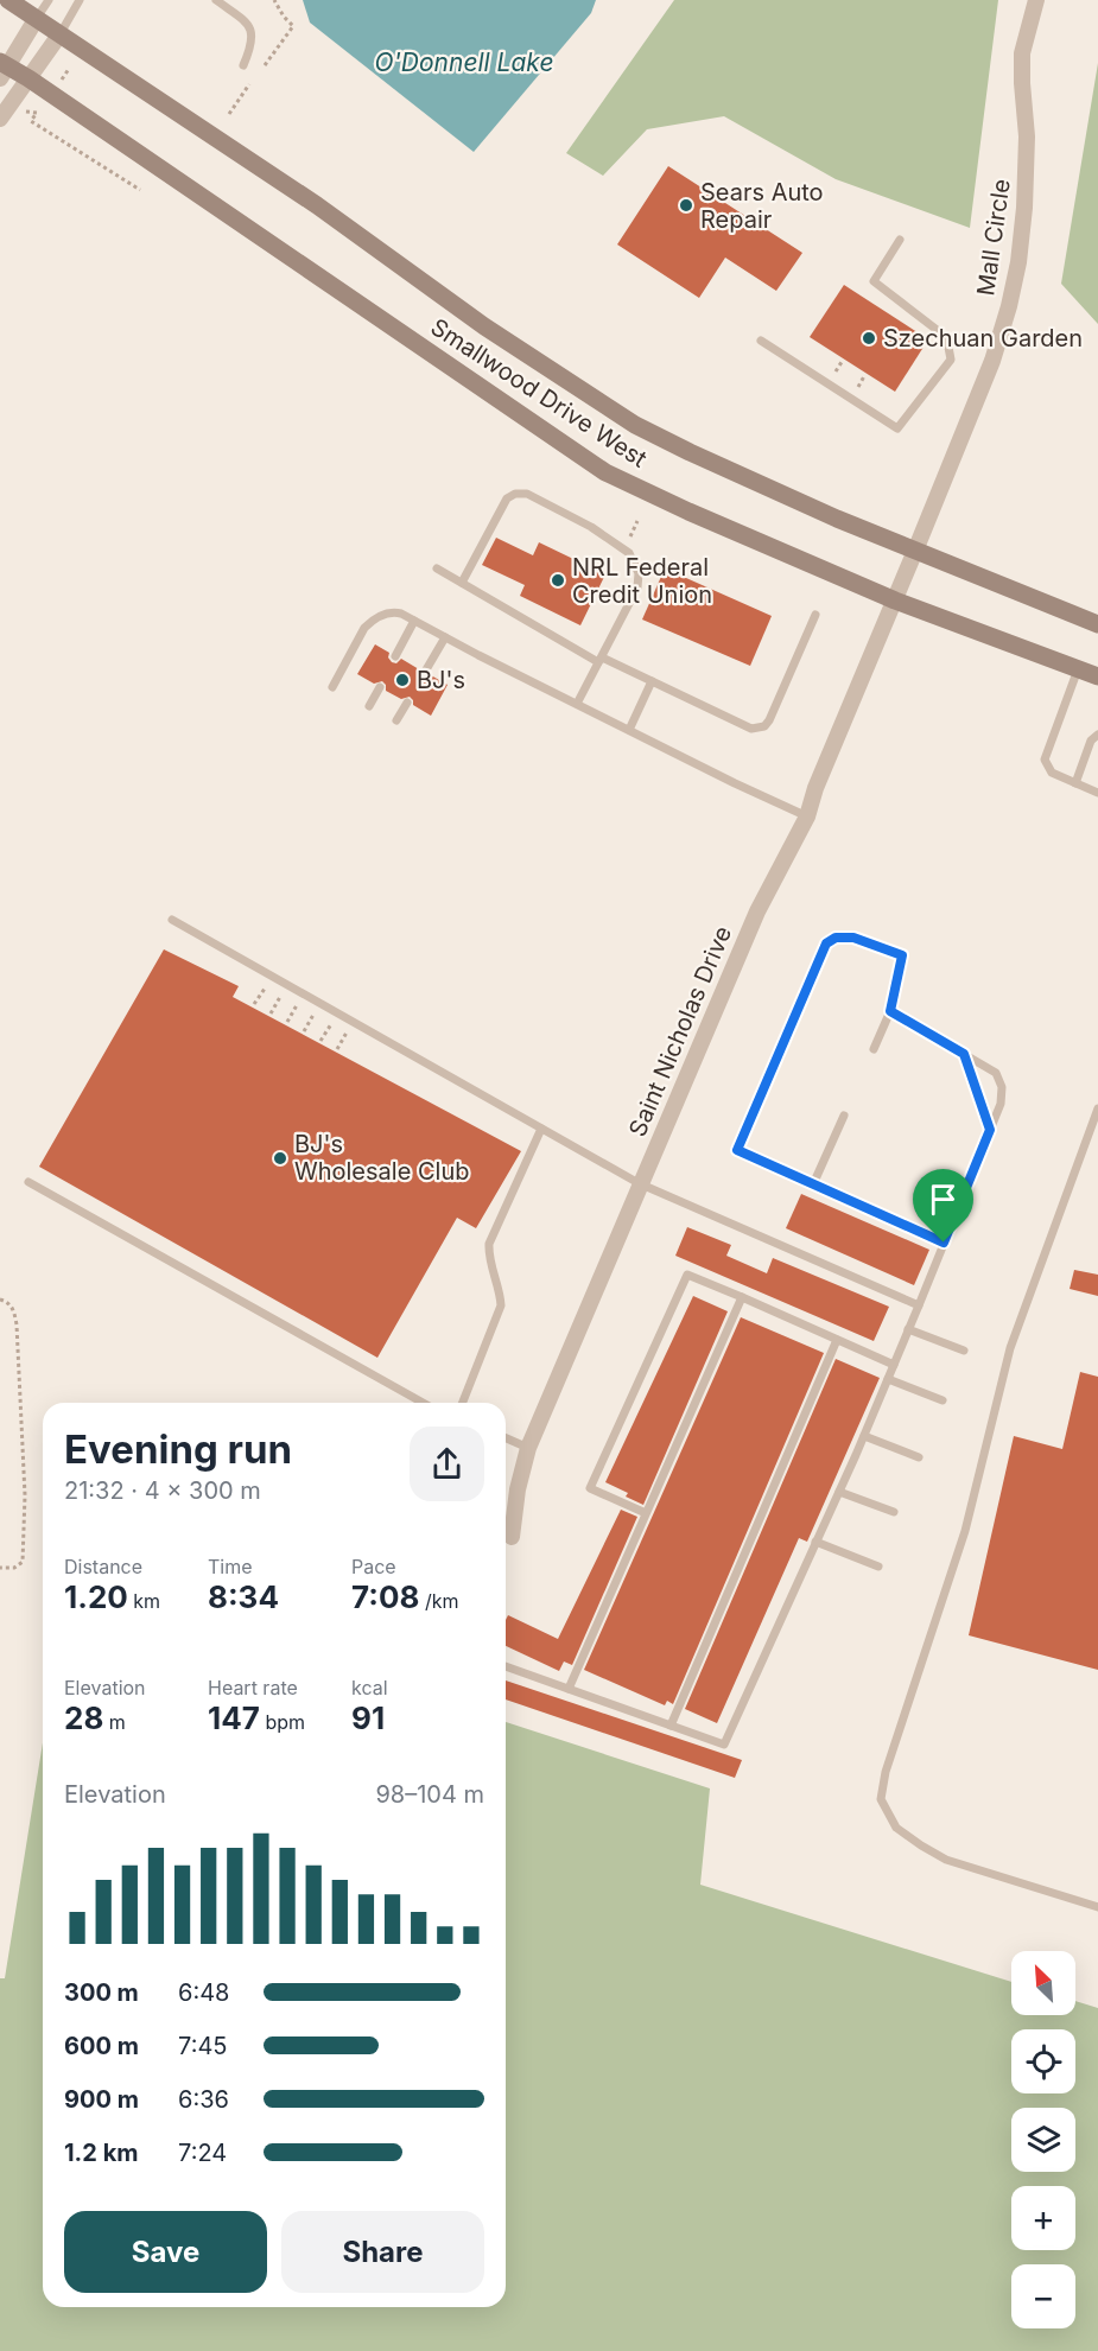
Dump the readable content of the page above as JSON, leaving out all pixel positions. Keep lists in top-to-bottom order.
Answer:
{
  "streets": {
    "main road": ["Smallwood Drive West"],
    "street": ["Mall Circle", "Saint Nicholas Drive"]
  },
  "crossings": [
    ["Mall Circle", "Smallwood Drive West"],
    ["Mall Circle", "Saint Nicholas Drive"],
    ["Smallwood Drive West", "Saint Nicholas Drive"]
  ],
  "water": ["O'Donnell Lake"],
  "places": [
    "Sears Auto Repair",
    "Szechuan Garden",
    "NRL Federal Credit Union",
    "BJ's",
    "BJ's Wholesale Club"
  ],
  "north": "top left",
  "page": {
    "heading": ["Evening run", "21:32 · 4 × 300 m"],
    "stats": [
      ["Distance", "1.20 km"],
      ["Time", "8:34"],
      ["Pace", "7:08 /km"],
      ["Elevation", "28 m"],
      ["Heart rate", "147 bpm"],
      ["kcal", "91"]
    ],
    "chart": ["Elevation", "98–104 m"],
    "map_buttons": ["+", "−"],
    "list": [
      {
        "name": "300 m",
        "note": "6:48"
      },
      {
        "name": "600 m",
        "note": "7:45"
      },
      {
        "name": "900 m",
        "note": "6:36"
      },
      {
        "name": "1.2 km",
        "note": "7:24"
      }
    ],
    "buttons": ["Save", "Share"]
  }
}
